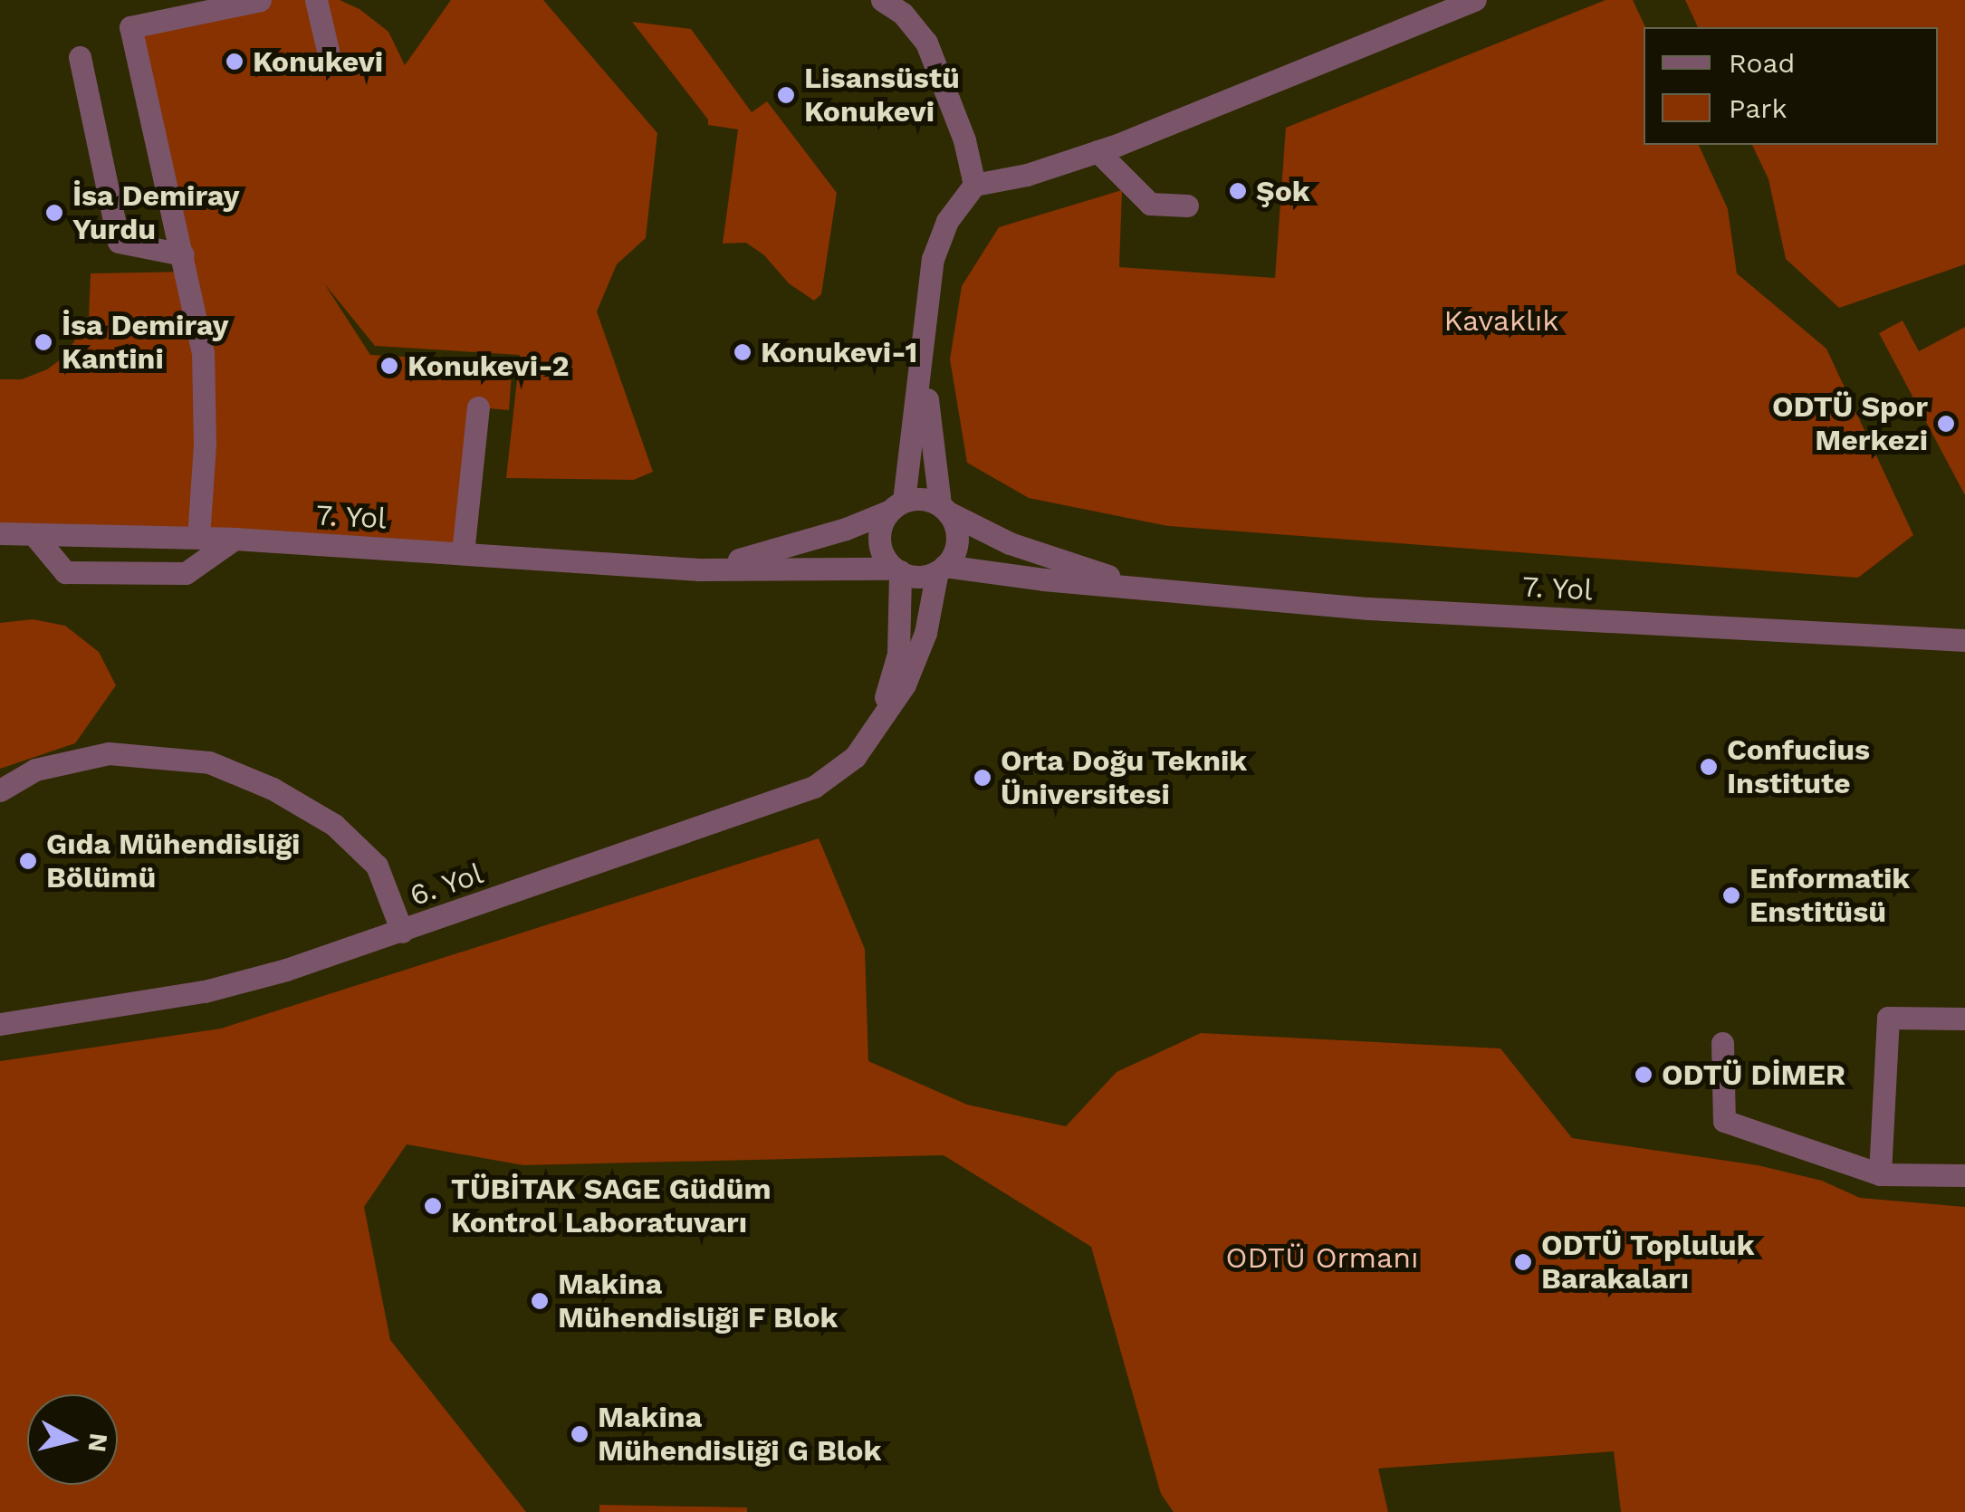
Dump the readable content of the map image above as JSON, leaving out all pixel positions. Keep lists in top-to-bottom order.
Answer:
{
  "streets": {
    "street": ["7. Yol", "6. Yol"]
  },
  "crossings": [
    ["7. Yol", "6. Yol"]
  ],
  "parks": ["Kavaklık", "ODTÜ Ormanı"],
  "places": [
    "Konukevi",
    "Lisansüstü Konukevi",
    "Şok",
    "İsa Demiray Yurdu",
    "İsa Demiray Kantini",
    "Konukevi-1",
    "Konukevi-2",
    "ODTÜ Spor Merkezi",
    "Confucius Institute",
    "Orta Doğu Teknik Üniversitesi",
    "Gıda Mühendisliği Bölümü",
    "Enformatik Enstitüsü",
    "ODTÜ DİMER",
    "TÜBİTAK SAGE Güdüm Kontrol Laboratuvarı",
    "ODTÜ Topluluk Barakaları",
    "Makina Mühendisliği F Blok",
    "Makina Mühendisliği G Blok"
  ],
  "legend": ["Road", "Park"],
  "north": "right"
}
